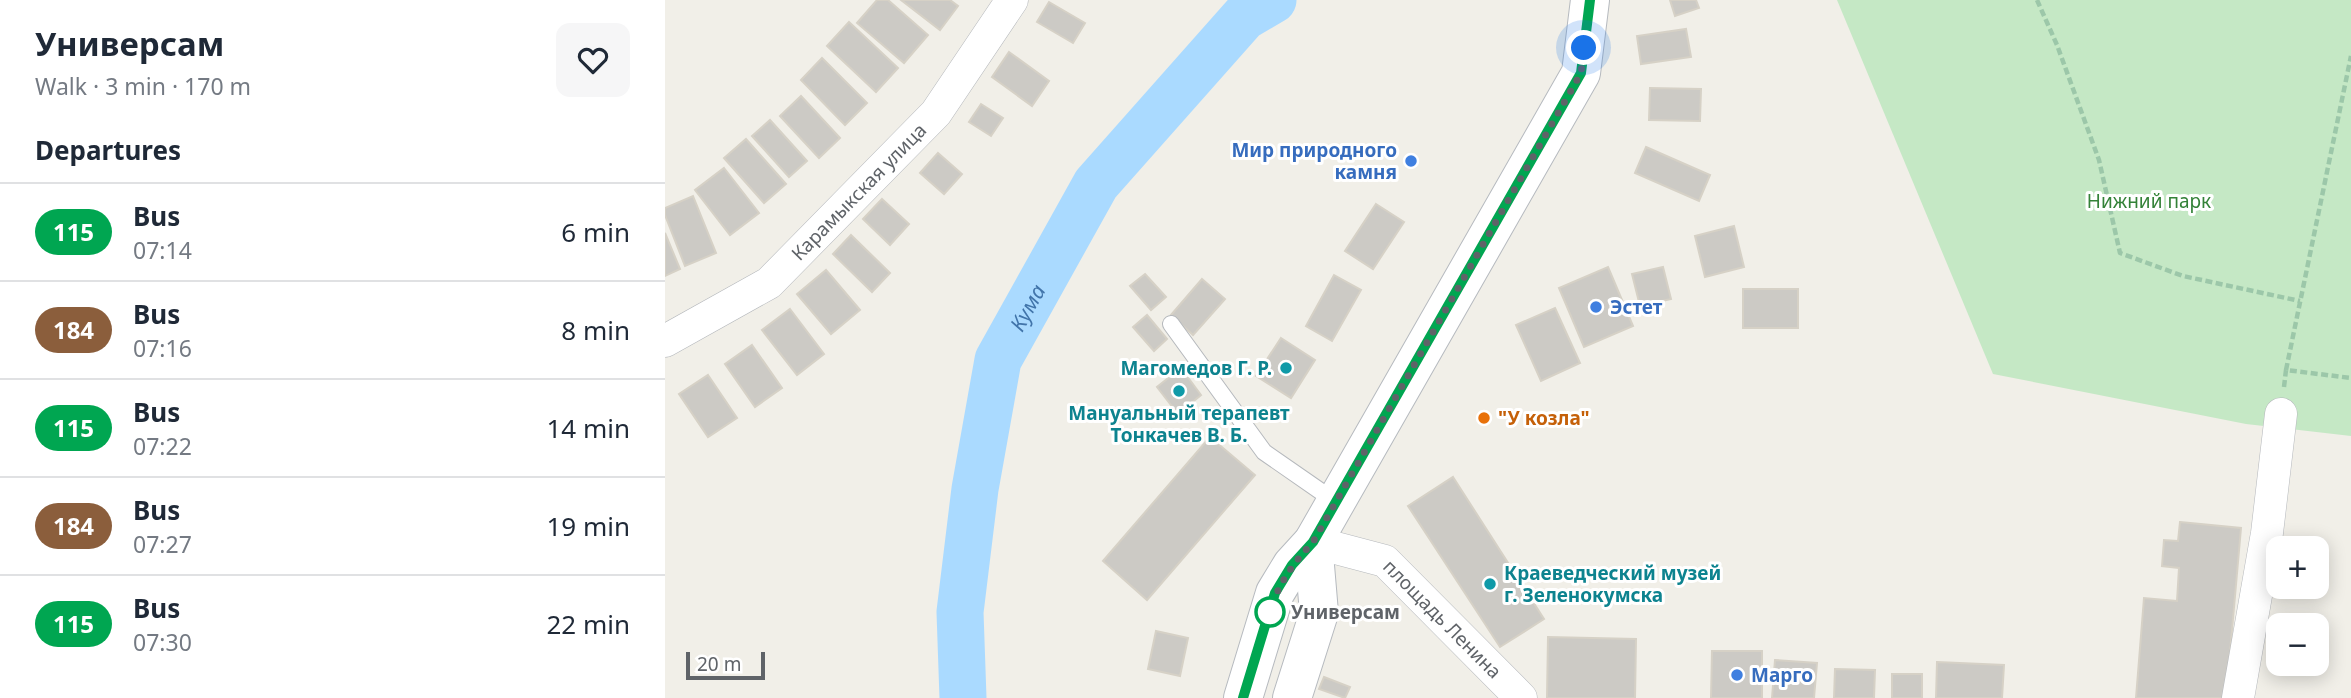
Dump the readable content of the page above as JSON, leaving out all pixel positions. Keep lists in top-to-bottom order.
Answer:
{
  "streets": {
    "street": ["Карамыкская улица", "площадь Ленина"]
  },
  "water": ["Кума"],
  "parks": ["Нижний парк"],
  "places": [
    "Мир природного камня",
    "Эстет",
    "Магомедов Г. Р.",
    "Мануальный терапевт Тонкачев В. Б.",
    "\"У козла\"",
    "Краеведческий музей г. Зеленокумска",
    "Универсам",
    "Марго"
  ],
  "lines": ["bus line 115"],
  "scale_bar": "20 m",
  "page": {
    "heading": [
      ["Универсам", "Walk · 3 min · 170 m"],
      "Departures"
    ],
    "list": [
      {
        "mark": "115",
        "name": "Bus",
        "note": "07:14",
        "value": "6 min"
      },
      {
        "mark": "184",
        "name": "Bus",
        "note": "07:16",
        "value": "8 min"
      },
      {
        "mark": "115",
        "name": "Bus",
        "note": "07:22",
        "value": "14 min"
      },
      {
        "mark": "184",
        "name": "Bus",
        "note": "07:27",
        "value": "19 min"
      },
      {
        "mark": "115",
        "name": "Bus",
        "note": "07:30",
        "value": "22 min"
      }
    ],
    "map_buttons": ["+", "−"],
    "scale": "20 m"
  }
}
